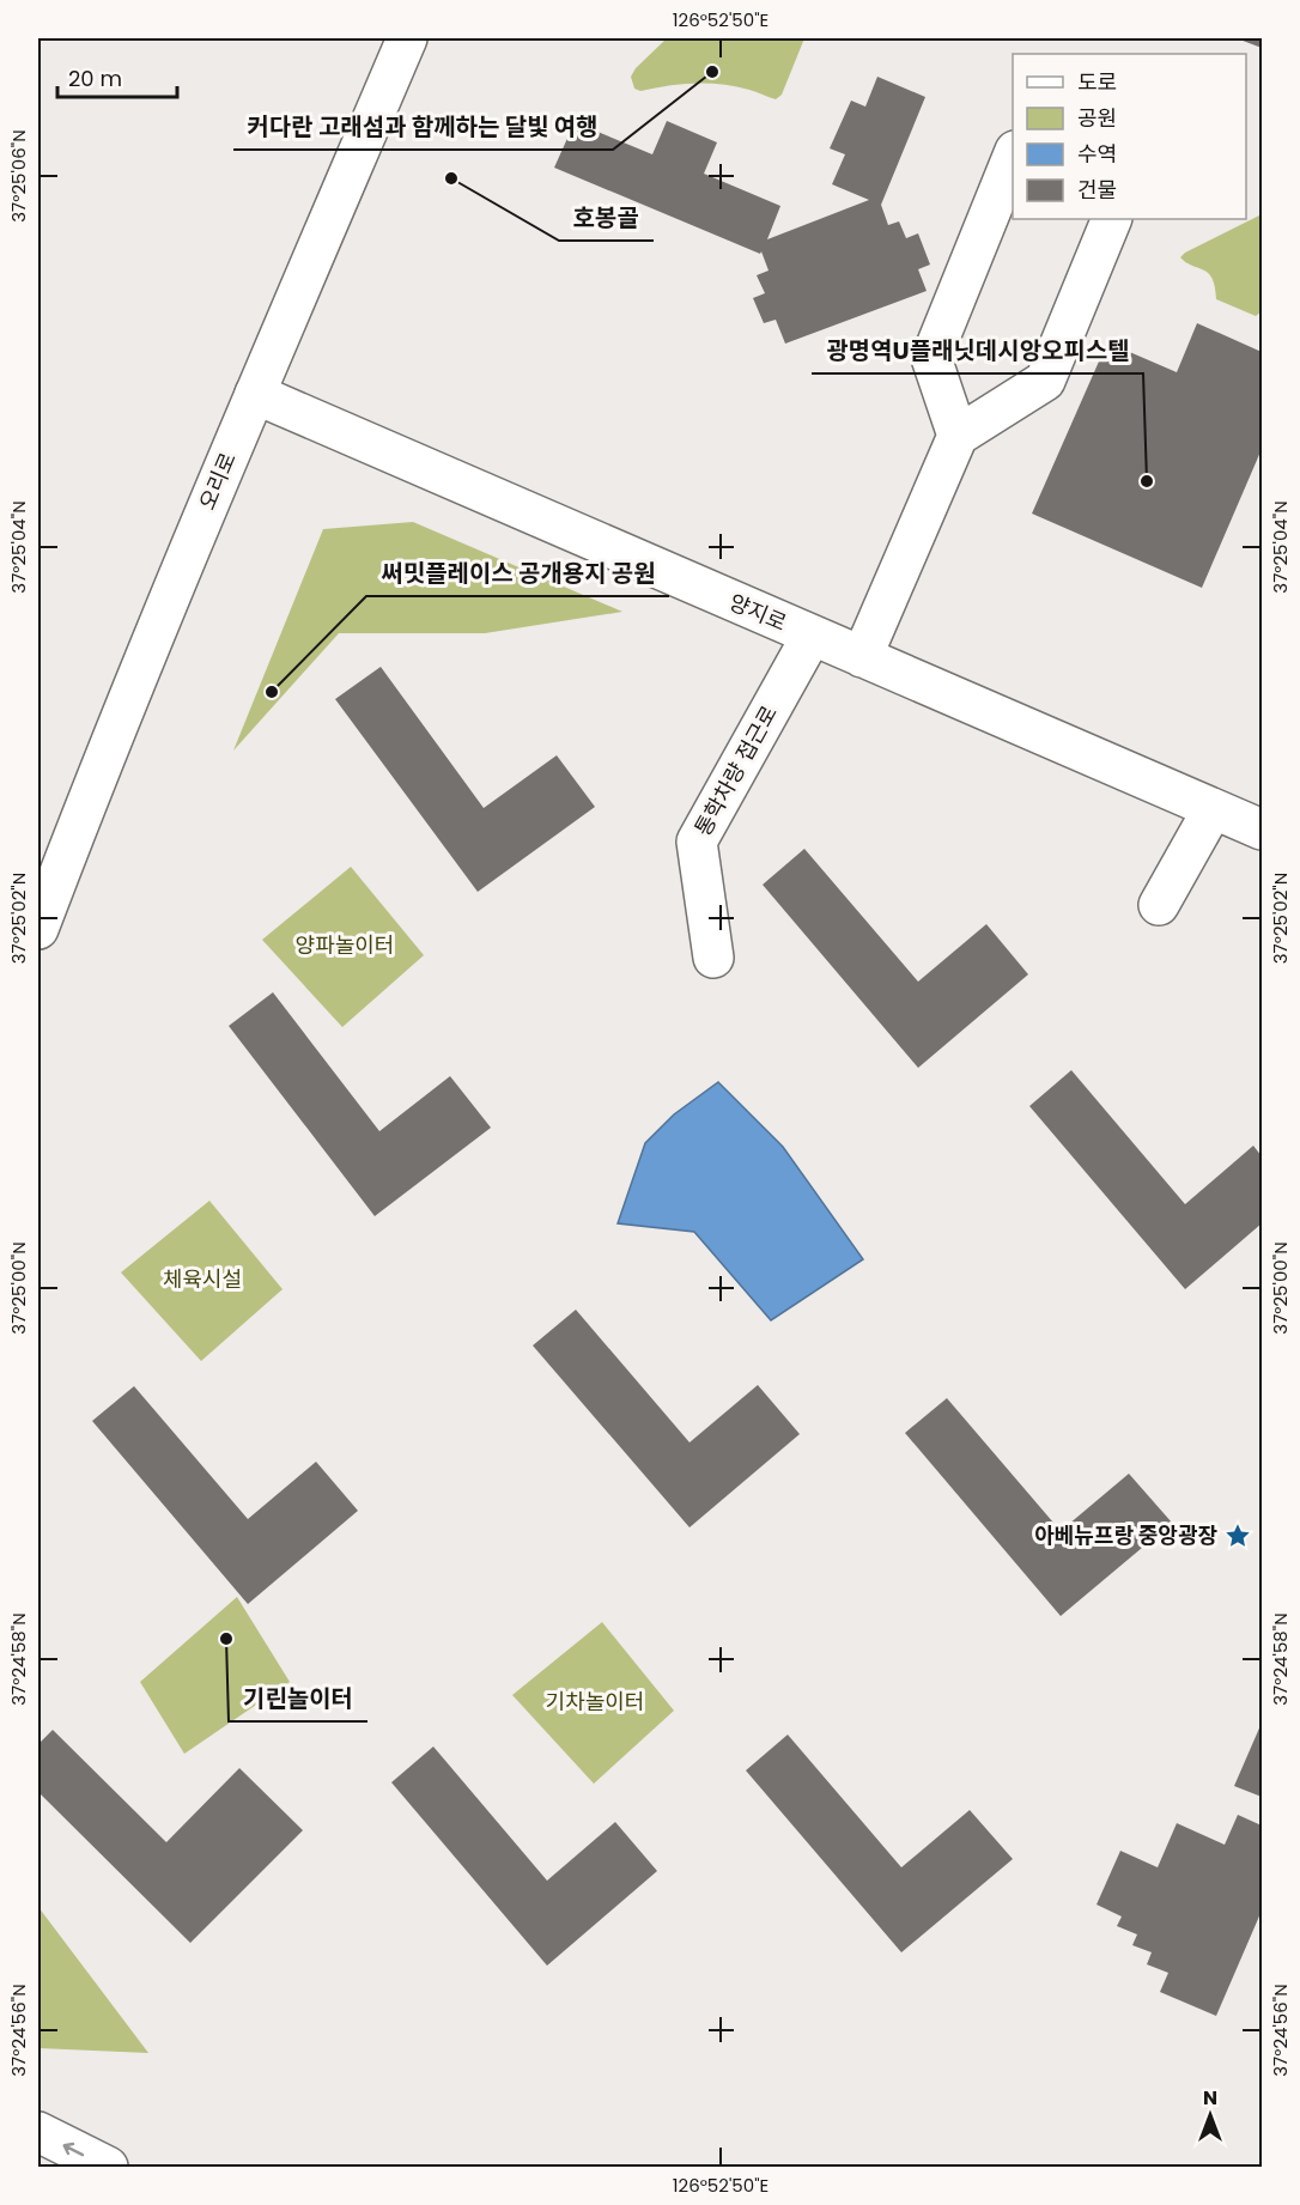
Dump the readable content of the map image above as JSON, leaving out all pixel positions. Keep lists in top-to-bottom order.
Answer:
{
  "streets": {
    "street": ["오리로", "양지로", "통학차량 접근로"]
  },
  "crossings": [
    ["오리로", "양지로"],
    ["양지로", "통학차량 접근로"]
  ],
  "parks": ["양파놀이터", "체육시설", "기차놀이터"],
  "places": {
    "other": [
      "커다란 고래섬과 함께하는 달빛 여행",
      "호봉골",
      "광명역U플래닛데시앙오피스텔",
      "써밋플레이스 공개용지 공원",
      "기린놀이터"
    ],
    "place": ["아베뉴프랑 중앙광장"]
  },
  "legend": [
    "도로",
    "공원",
    "수역",
    "건물"
  ],
  "scale_bar": "20 m",
  "north": "top",
  "coordinates": [
    "126°52'50\"E",
    "37°25'06\"N",
    "37°25'04\"N",
    "37°25'02\"N",
    "37°25'00\"N",
    "37°24'58\"N",
    "37°24'56\"N"
  ]
}
